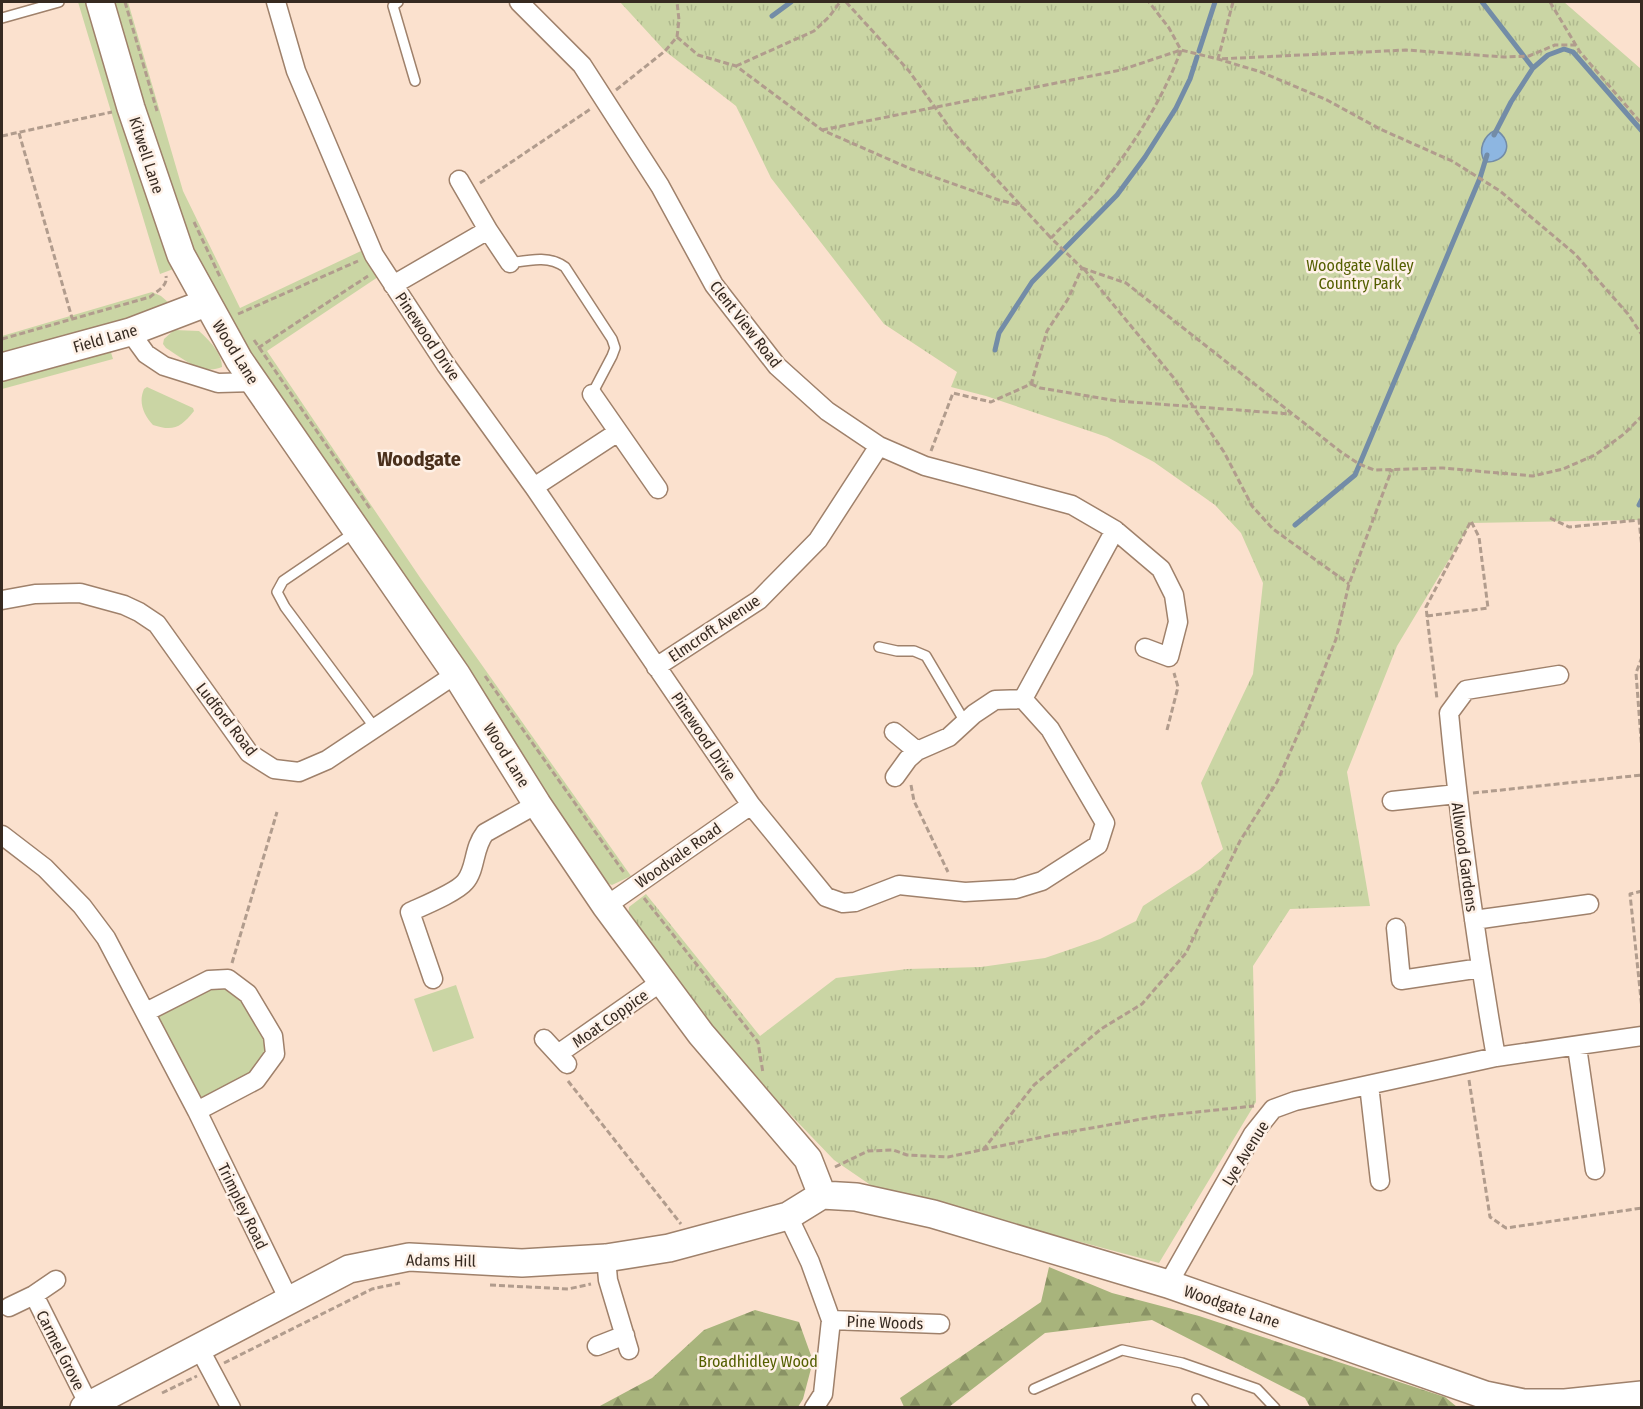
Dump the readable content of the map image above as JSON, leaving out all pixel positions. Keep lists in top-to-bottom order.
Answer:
{
  "streets": {
    "street": [
      "Kitwell Lane",
      "Clent View Road",
      "Pinewood Drive",
      "Field Lane",
      "Wood Lane",
      "Elmcroft Avenue",
      "Ludford Road",
      "Woodvale Road",
      "Allwood Gardens",
      "Moat Coppice",
      "Lye Avenue",
      "Trimpley Road",
      "Adams Hill",
      "Woodgate Lane",
      "Pine Woods",
      "Carmel Grove"
    ]
  },
  "crossings": [
    ["Kitwell Lane", "Field Lane"],
    ["Kitwell Lane", "Wood Lane"],
    ["Clent View Road", "Elmcroft Avenue"],
    ["Pinewood Drive", "Elmcroft Avenue"],
    ["Pinewood Drive", "Woodvale Road"],
    ["Field Lane", "Wood Lane"],
    ["Wood Lane", "Ludford Road"],
    ["Wood Lane", "Woodvale Road"],
    ["Wood Lane", "Moat Coppice"],
    ["Wood Lane", "Adams Hill"],
    ["Wood Lane", "Woodgate Lane"],
    ["Allwood Gardens", "Lye Avenue"],
    ["Lye Avenue", "Woodgate Lane"],
    ["Trimpley Road", "Adams Hill"],
    ["Adams Hill", "Woodgate Lane"],
    ["Adams Hill", "Carmel Grove"]
  ],
  "districts": ["Woodgate"],
  "parks": ["Woodgate Valley Country Park", "Broadhidley Wood"]
}
